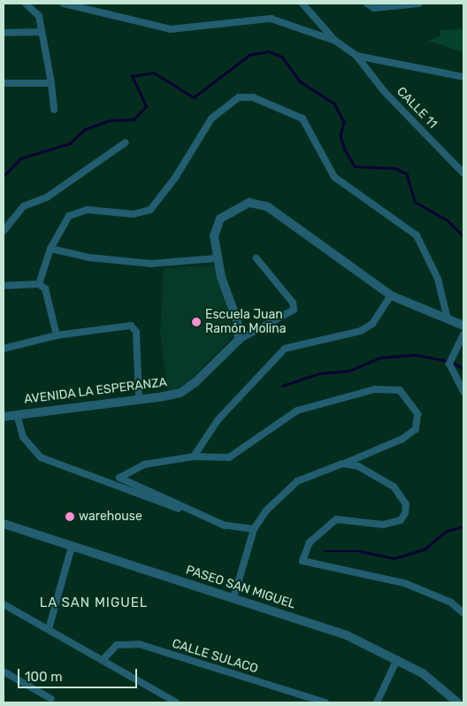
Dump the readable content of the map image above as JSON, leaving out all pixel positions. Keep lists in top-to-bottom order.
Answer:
{
  "streets": {
    "street": [
      "CALLE 11",
      "AVENIDA LA ESPERANZA",
      "PASEO SAN MIGUEL",
      "CALLE SULACO"
    ]
  },
  "districts": ["LA SAN MIGUEL"],
  "places": ["Escuela Juan Ramón Molina", "warehouse"],
  "scale_bar": "100 m"
}
